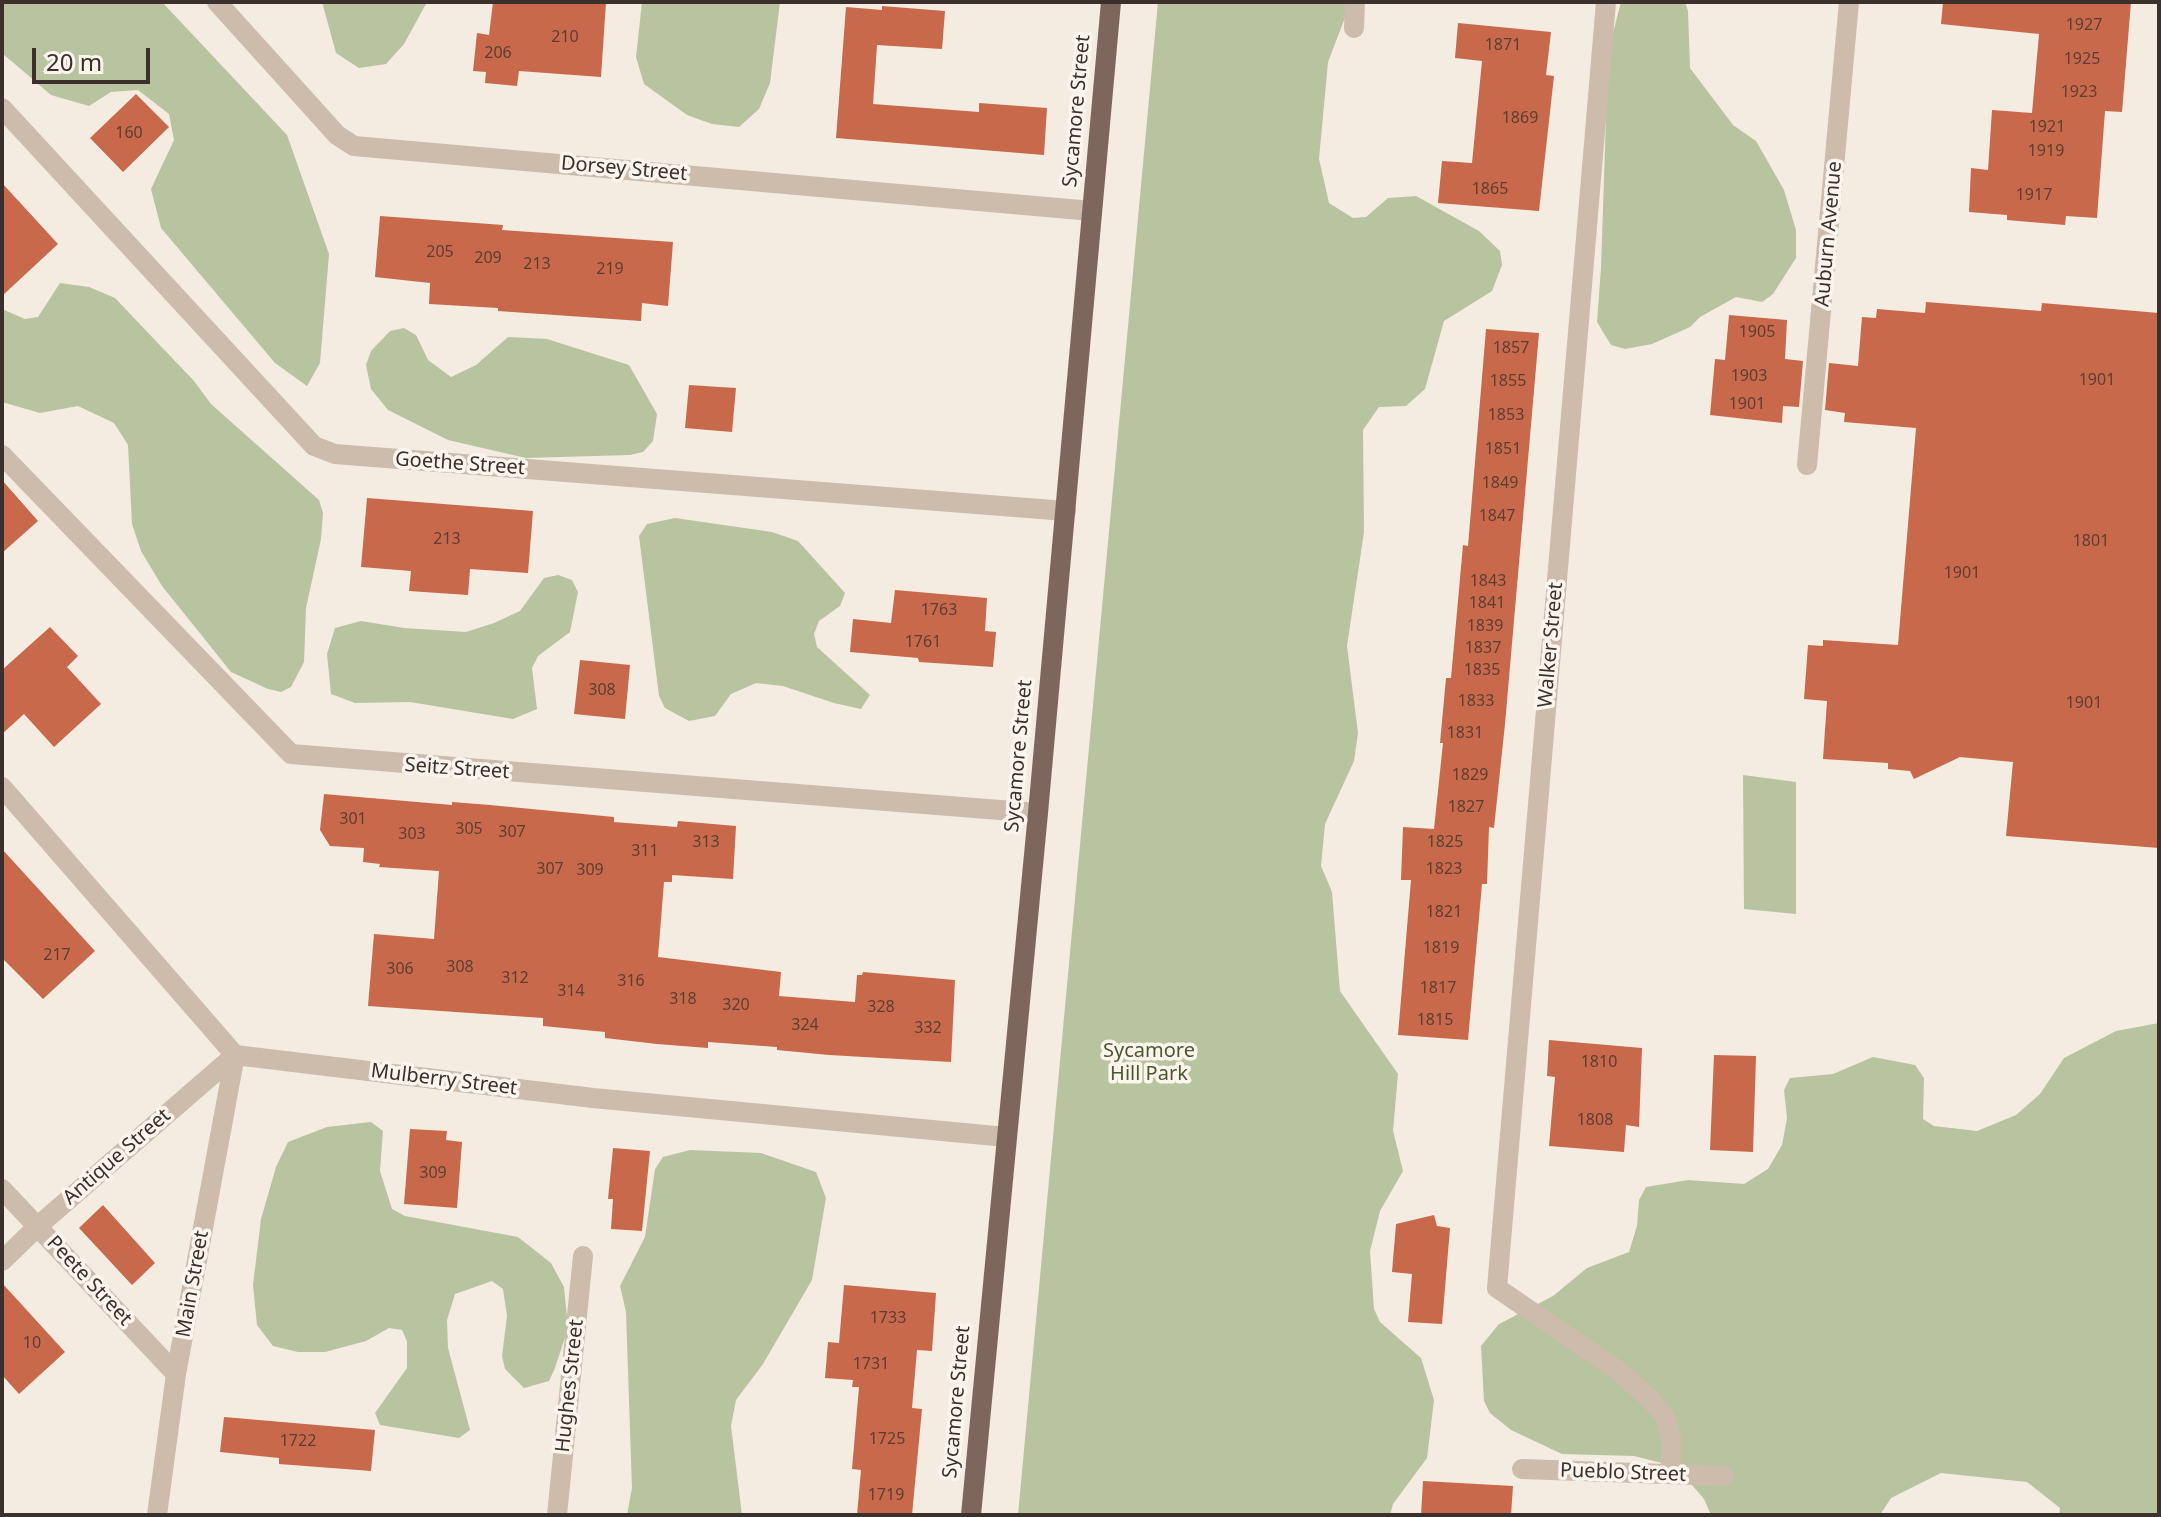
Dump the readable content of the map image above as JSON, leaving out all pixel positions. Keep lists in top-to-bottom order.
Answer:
{
  "streets": {
    "main road": ["Sycamore Street"],
    "street": [
      "Dorsey Street",
      "Auburn Avenue",
      "Goethe Street",
      "Walker Street",
      "Seitz Street",
      "Mulberry Street",
      "Antique Street",
      "Peete Street",
      "Main Street",
      "Hughes Street",
      "Pueblo Street"
    ]
  },
  "crossings": [
    ["Sycamore Street", "Dorsey Street"],
    ["Sycamore Street", "Goethe Street"],
    ["Sycamore Street", "Seitz Street"],
    ["Sycamore Street", "Mulberry Street"],
    ["Walker Street", "Pueblo Street"],
    ["Mulberry Street", "Antique Street"],
    ["Mulberry Street", "Main Street"],
    ["Antique Street", "Peete Street"],
    ["Antique Street", "Main Street"],
    ["Peete Street", "Main Street"]
  ],
  "parks": ["Sycamore Hill Park"],
  "house_numbers": [
    "1927",
    "210",
    "1871",
    "206",
    "1925",
    "1923",
    "1869",
    "1921",
    "160",
    "1919",
    "1865",
    "1917",
    "205",
    "209",
    "213",
    "219",
    "1905",
    "1857",
    "1903",
    "1901",
    "1855",
    "1901",
    "1853",
    "1851",
    "1849",
    "1847",
    "213",
    "1801",
    "1901",
    "1843",
    "1841",
    "1763",
    "1839",
    "1761",
    "1837",
    "1835",
    "308",
    "1833",
    "1901",
    "1831",
    "1829",
    "1827",
    "301",
    "305",
    "307",
    "303",
    "313",
    "1825",
    "311",
    "307",
    "1823",
    "309",
    "1821",
    "1819",
    "217",
    "308",
    "306",
    "312",
    "316",
    "1817",
    "314",
    "318",
    "320",
    "328",
    "1815",
    "324",
    "332",
    "1810",
    "1808",
    "309",
    "1733",
    "10",
    "1731",
    "1725",
    "1722",
    "1719"
  ],
  "scale_bar": "20 m"
}
